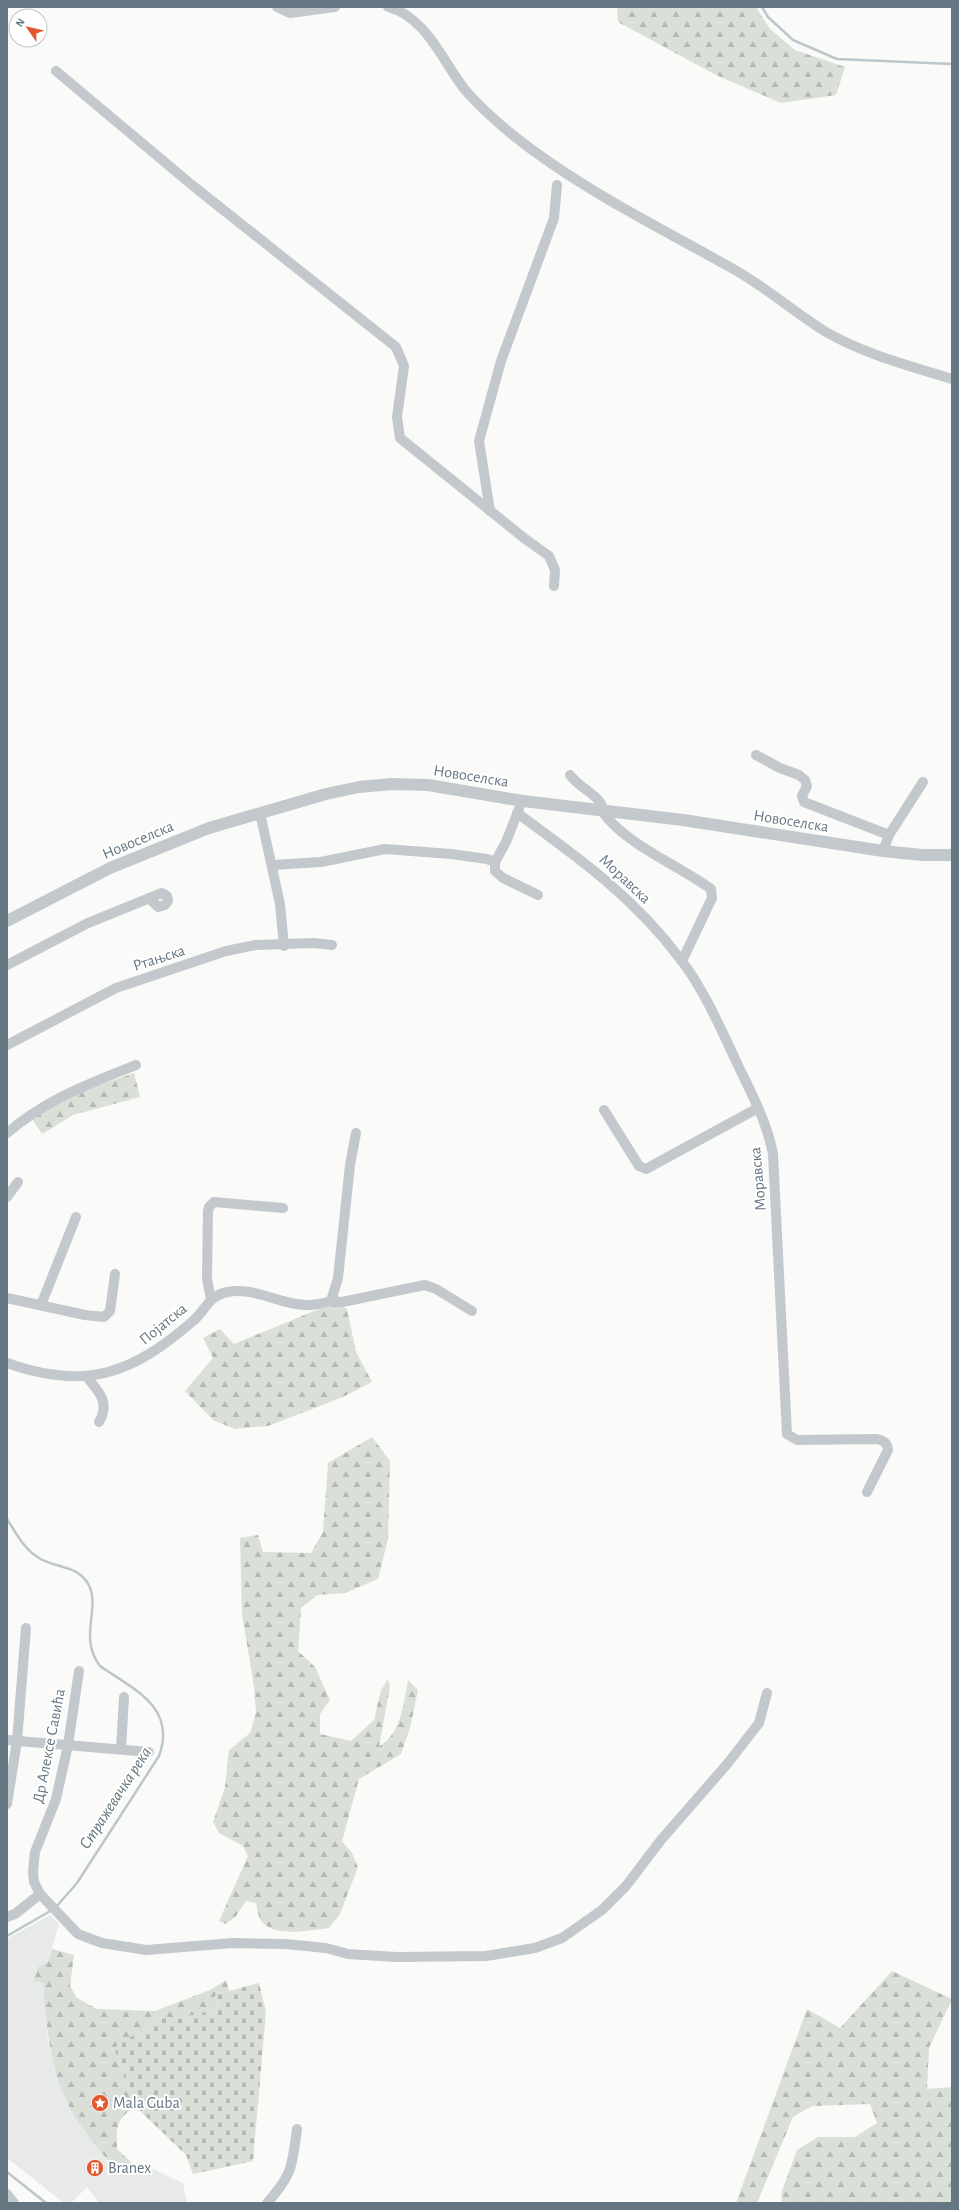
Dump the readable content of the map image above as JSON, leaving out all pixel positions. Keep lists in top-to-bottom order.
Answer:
{
  "streets": {
    "street": [
      "Новоселска",
      "Моравска",
      "Ртањска",
      "Појатска",
      "Др Алексе Савића"
    ]
  },
  "water": ["Стражевачка река"],
  "places": {
    "place": ["Mala Guba"],
    "building": ["Branex"]
  },
  "north": "top left"
}
